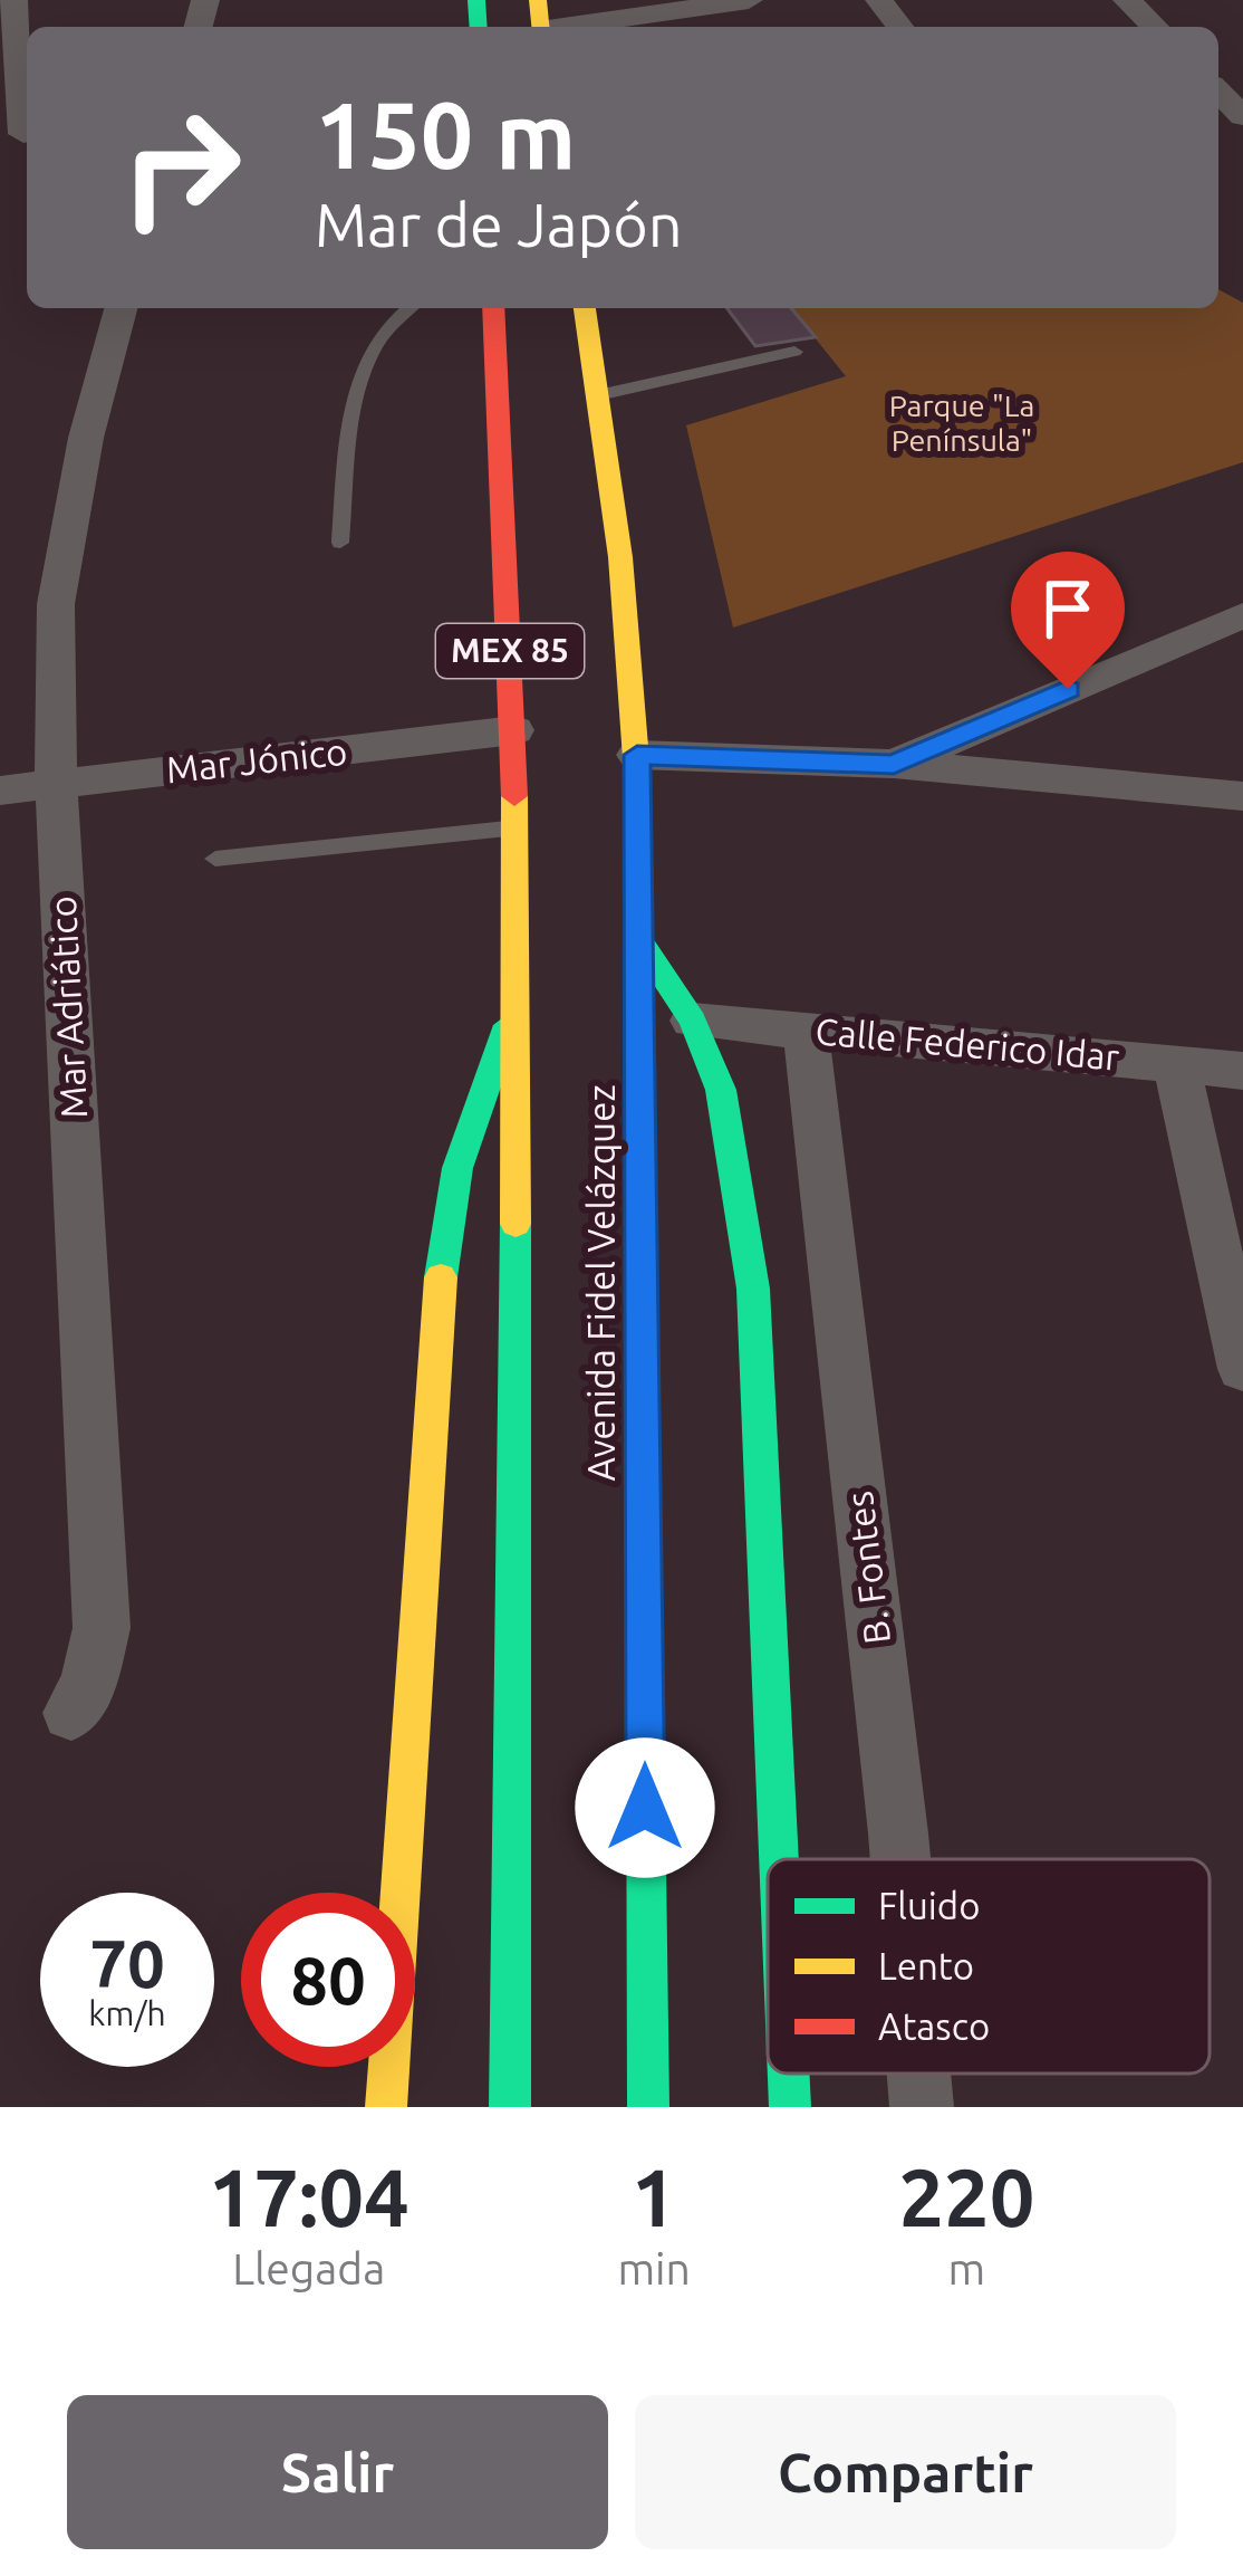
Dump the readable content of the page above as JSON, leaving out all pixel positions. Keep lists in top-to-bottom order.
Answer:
{
  "streets": {
    "main road": ["MEX 85", "Avenida Fidel Velázquez"],
    "street": [
      "Mar Jónico",
      "Mar Adriático",
      "Calle Federico Idar",
      "B. Fontes"
    ]
  },
  "crossings": [
    ["MEX 85", "Mar Jónico"],
    ["Mar Jónico", "Mar Adriático"],
    ["Calle Federico Idar", "B. Fontes"]
  ],
  "parks": ["Parque \"La Península\""],
  "legend": ["Fluido", "Lento", "Atasco"],
  "page": {
    "turn": ["150 m", "Mar de Japón"],
    "speed": "70 km/h",
    "limit": "80",
    "eta": [
      "17:04",
      "Llegada",
      "1",
      "min",
      "220",
      "m"
    ],
    "buttons": ["Salir", "Compartir"]
  }
}
